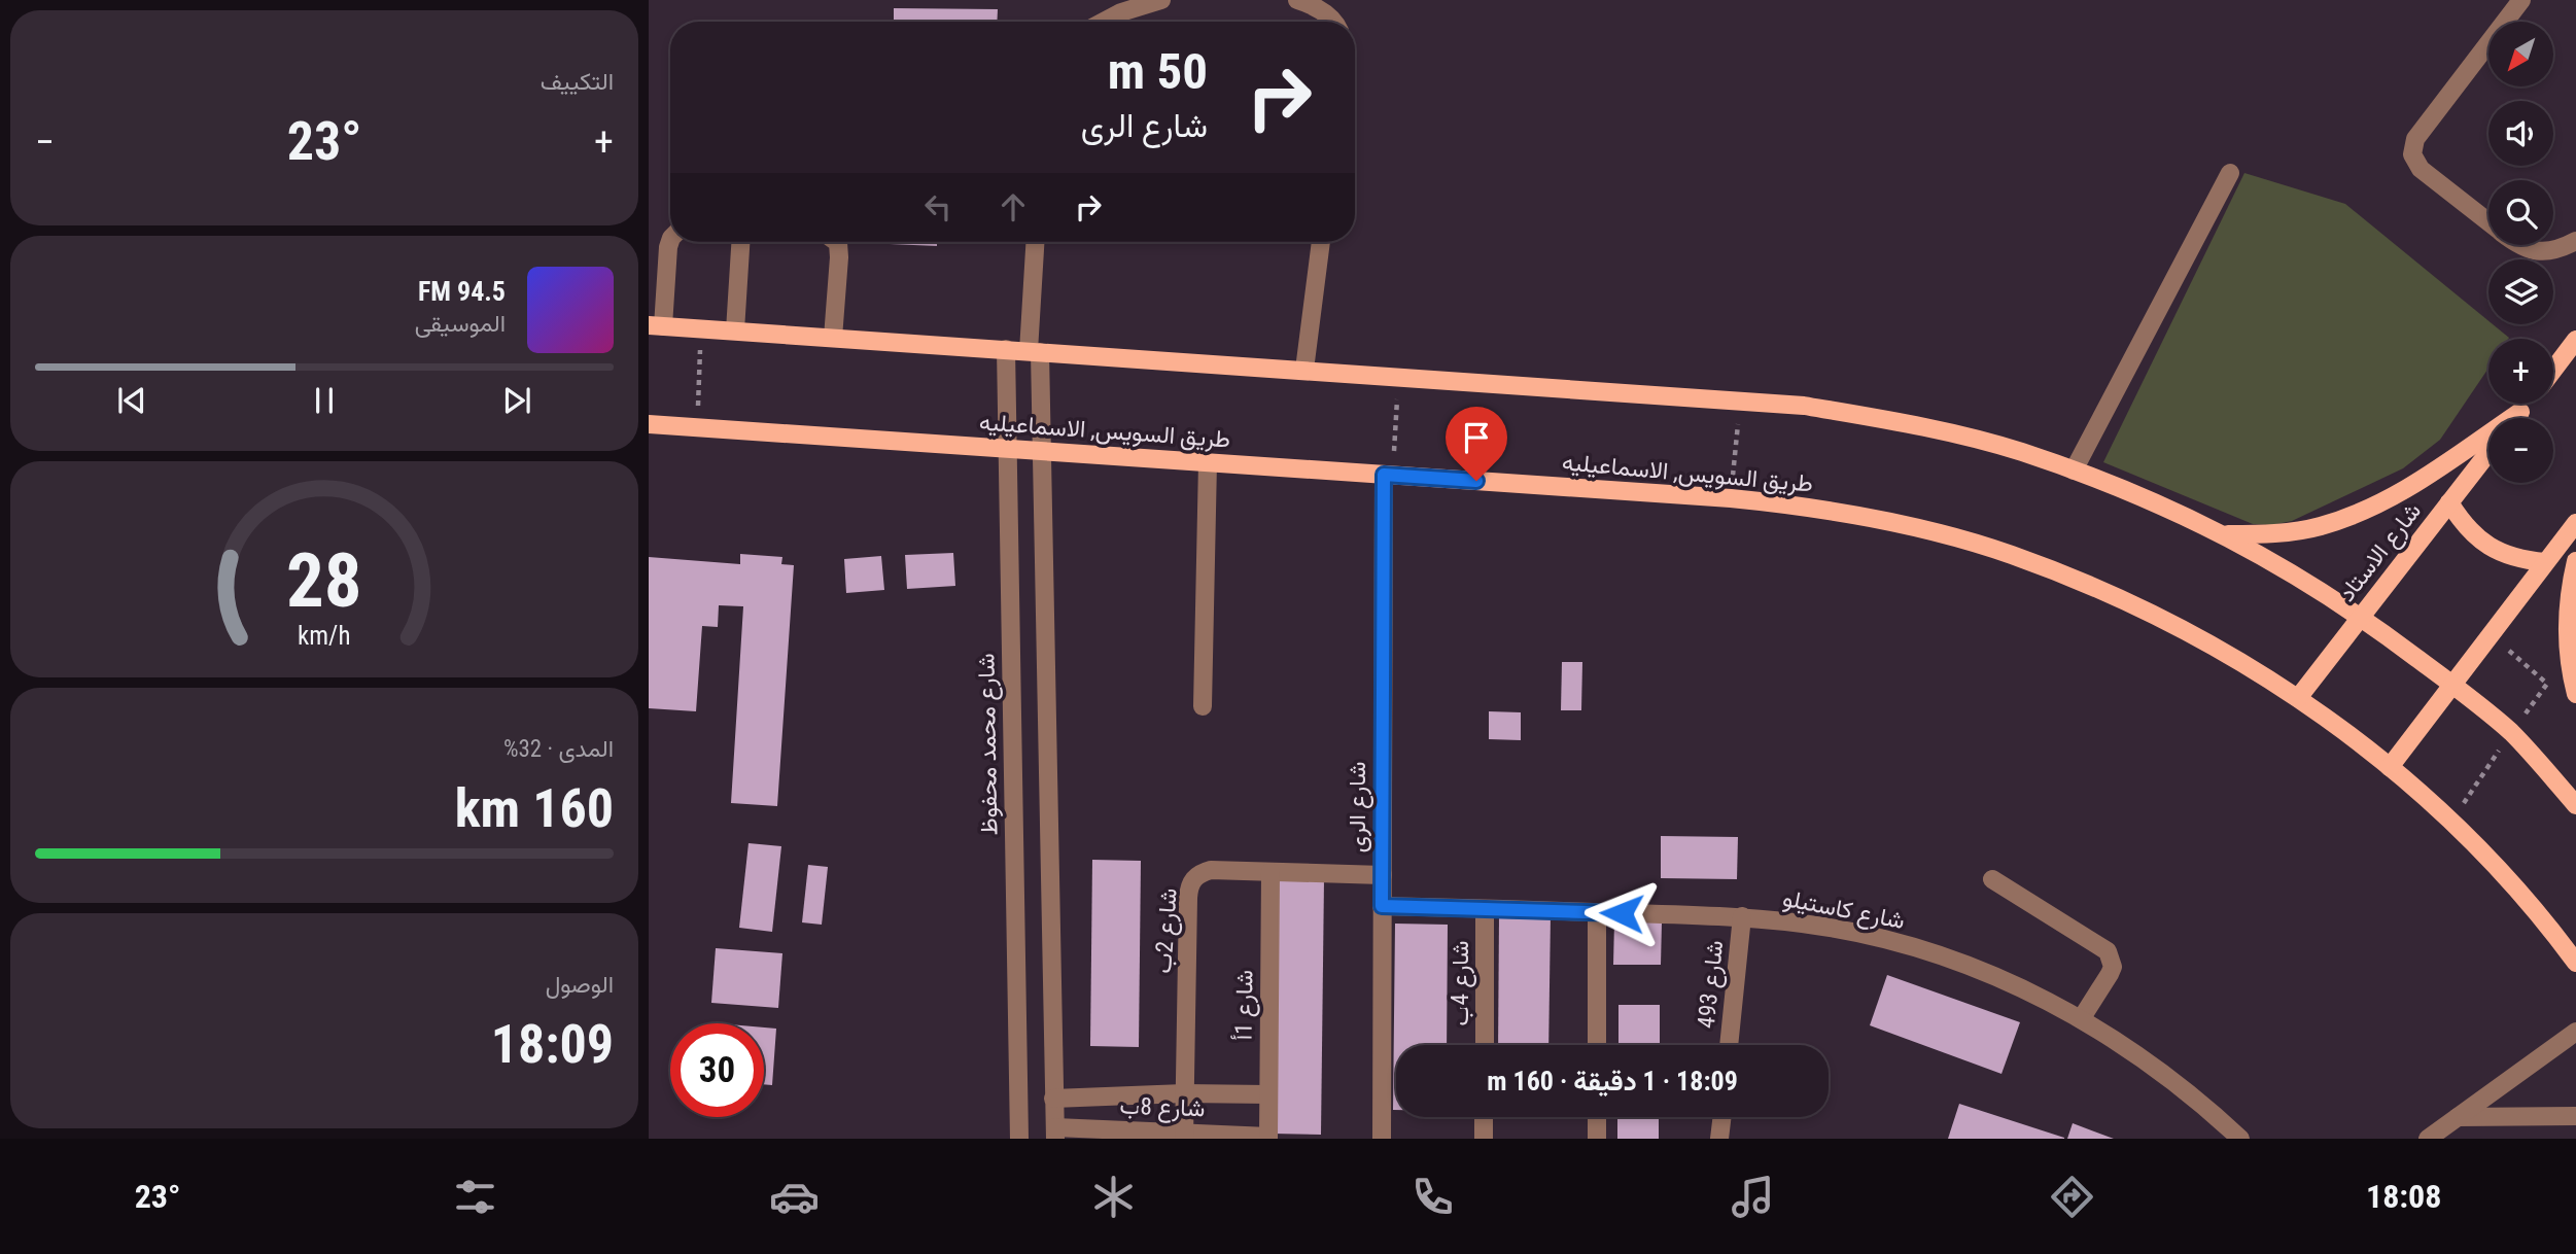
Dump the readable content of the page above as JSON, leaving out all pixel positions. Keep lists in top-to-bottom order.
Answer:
{
  "streets": {
    "main road": ["طريق السويس, الاسماعيليه", "شارع الاستاد"],
    "street": [
      "شارع محمد محفوظ",
      "شارع الرى",
      "شارع كاستيلو",
      "شارع 2ب",
      "شارع 4ب",
      "شارع 493",
      "شارع 1أ",
      "شارع 8ب"
    ]
  },
  "crossings": [
    ["طريق السويس, الاسماعيليه", "شارع الاستاد"],
    ["طريق السويس, الاسماعيليه", "شارع محمد محفوظ"],
    ["طريق السويس, الاسماعيليه", "شارع الرى"],
    ["شارع الرى", "شارع كاستيلو"],
    ["شارع الرى", "شارع 2ب"],
    ["شارع كاستيلو", "شارع 4ب"],
    ["شارع كاستيلو", "شارع 493"],
    ["شارع 2ب", "شارع 1أ"],
    ["شارع 2ب", "شارع 8ب"],
    ["شارع 1أ", "شارع 8ب"]
  ],
  "north": "bottom left",
  "page": {
    "tile": [
      "التكييف",
      ["المدى · 32%", "160 km"],
      ["الوصول", "18:09"]
    ],
    "map_buttons": ["+", "−"],
    "turn": ["50 m", "شارع الرى"],
    "heat": ["−", "23°", "+"],
    "song": ["94.5 FM", "الموسيقى"],
    "limit": "30",
    "trip": "18:09 · 1 دقيقة · 160 m",
    "tabs": ["18:08", "23°"],
    "gauge": ["28", "km/h"]
  }
}
